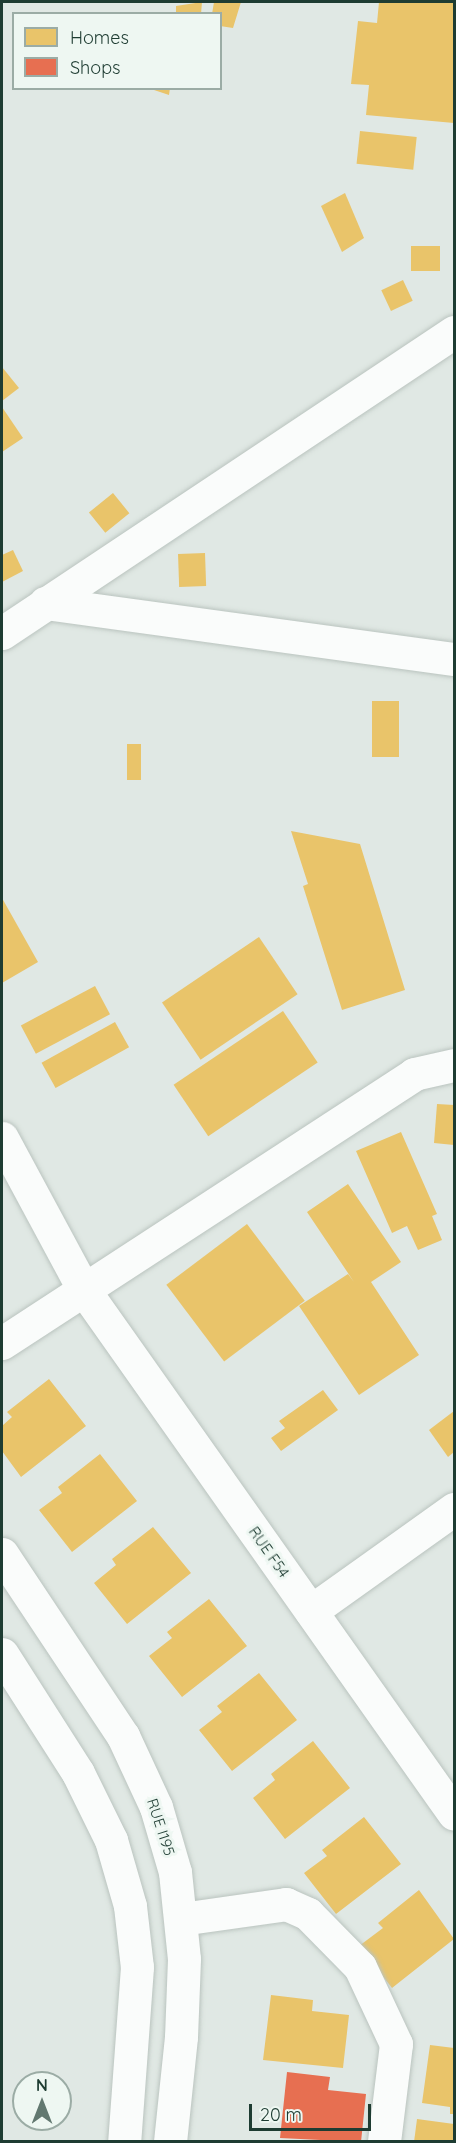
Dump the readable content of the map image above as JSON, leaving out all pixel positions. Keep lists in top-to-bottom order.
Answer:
{
  "streets": {
    "street": ["RUE F54", "RUE I195"]
  },
  "legend": ["Homes", "Shops"],
  "scale_bar": "20 m",
  "north": "top"
}
